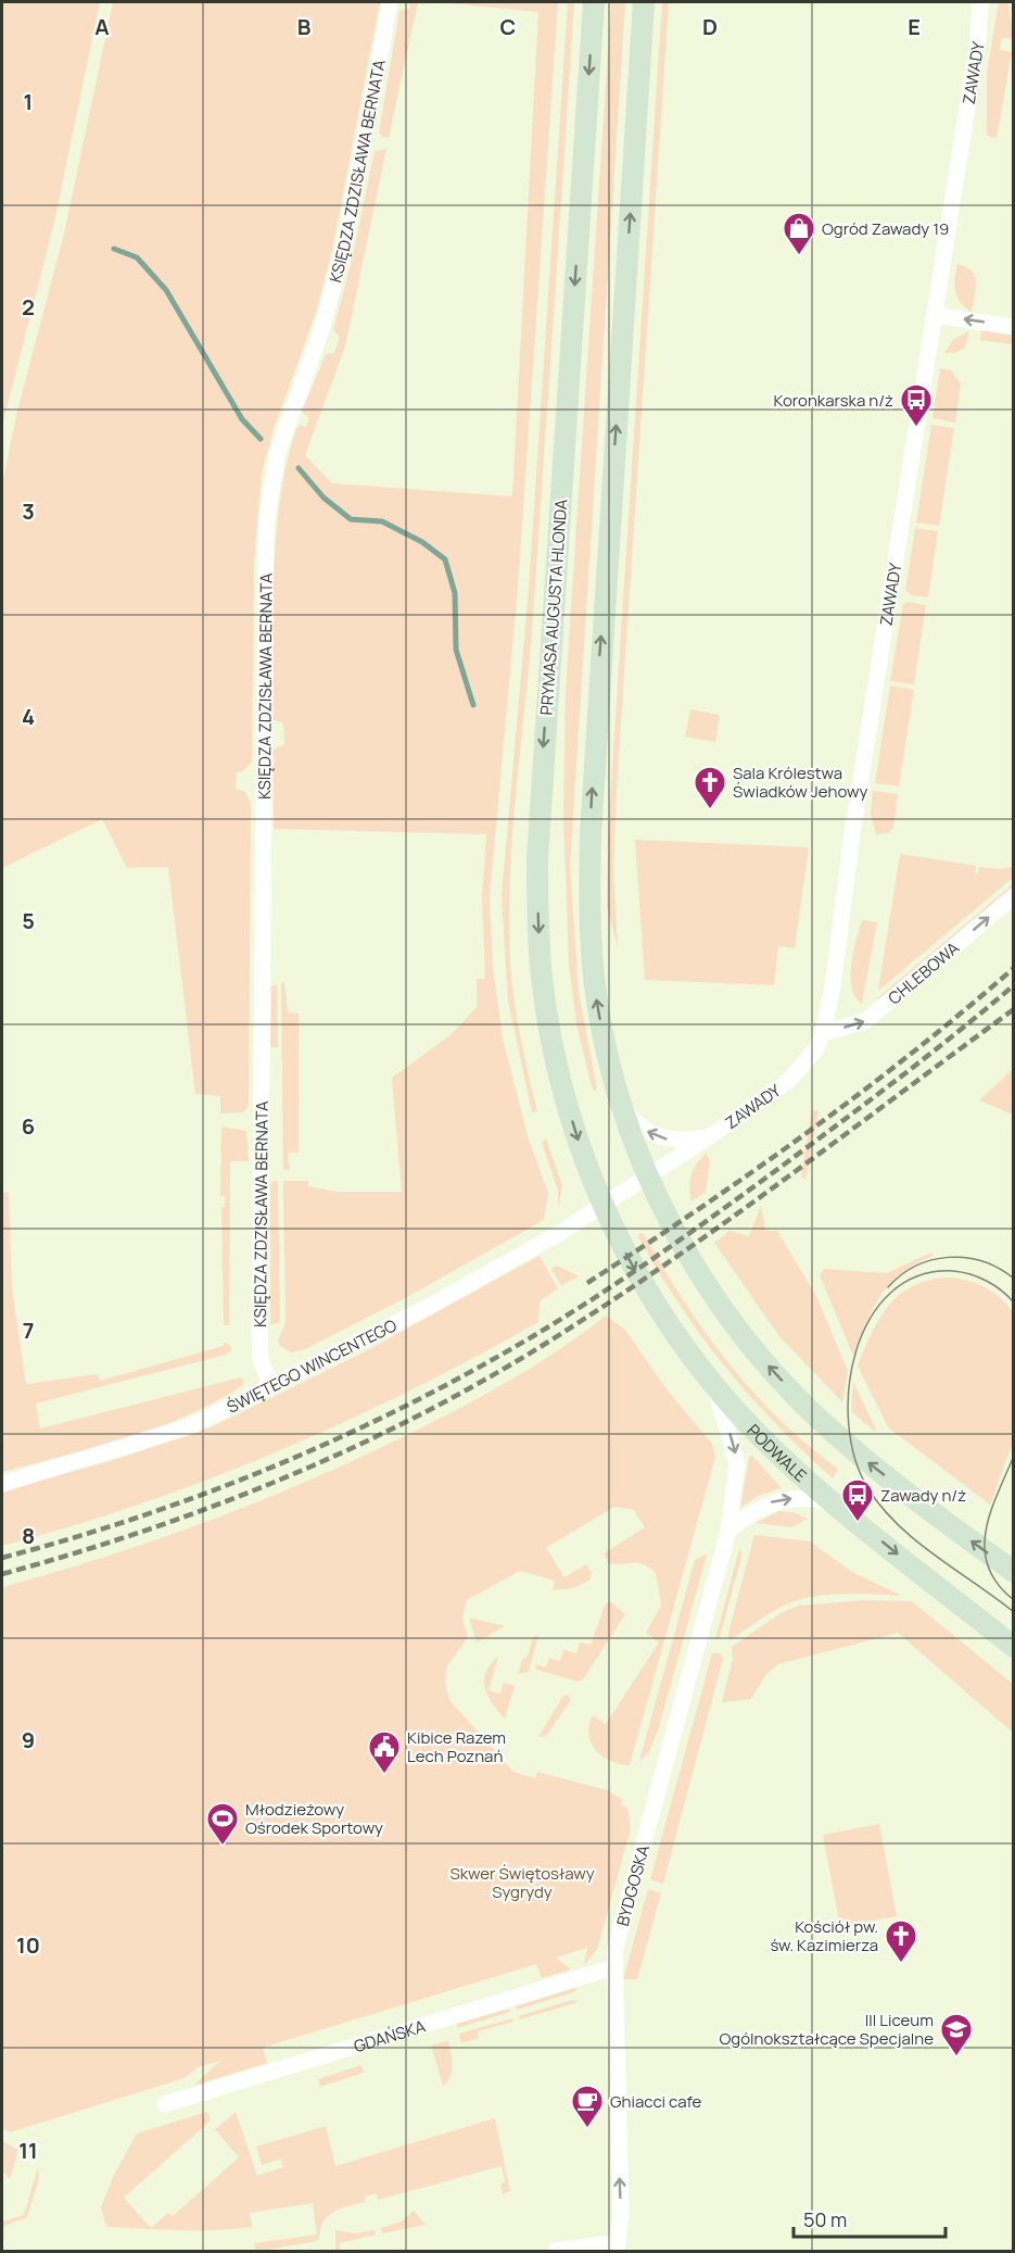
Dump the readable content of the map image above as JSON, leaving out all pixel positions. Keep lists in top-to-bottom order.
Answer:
{
  "streets": {
    "main road": ["PRYMASA AUGUSTA HLONDA", "PODWALE"],
    "street": [
      "ZAWADY",
      "KSIĘDZA ZDZISŁAWA BERNATA",
      "CHLEBOWA",
      "ŚWIĘTEGO WINCENTEGO",
      "BYDGOSKA",
      "GDAŃSKA"
    ]
  },
  "crossings": [
    ["ZAWADY", "PRYMASA AUGUSTA HLONDA"],
    ["ZAWADY", "CHLEBOWA"],
    ["ZAWADY", "ŚWIĘTEGO WINCENTEGO"],
    ["ZAWADY", "PODWALE"],
    ["KSIĘDZA ZDZISŁAWA BERNATA", "ŚWIĘTEGO WINCENTEGO"],
    ["PRYMASA AUGUSTA HLONDA", "ŚWIĘTEGO WINCENTEGO"],
    ["PRYMASA AUGUSTA HLONDA", "PODWALE"],
    ["ŚWIĘTEGO WINCENTEGO", "PODWALE"],
    ["PODWALE", "BYDGOSKA"],
    ["BYDGOSKA", "GDAŃSKA"]
  ],
  "one_way": ["CHLEBOWA"],
  "parks": ["Skwer Świętosławy Sygrydy"],
  "places": {
    "shop": ["Ogród Zawady 19"],
    "bus stop": ["Koronkarska n/ż", "Zawady n/ż"],
    "church": ["Sala Królestwa Świadków Jehowy", "Kościół pw. św. Kazimierza"],
    "public building": ["Kibice Razem Lech Poznań"],
    "sports": ["Młodzieżowy Ośrodek Sportowy"],
    "school or university": ["III Liceum Ogólnokształcące Specjalne"],
    "cafe": ["Ghiacci cafe"]
  },
  "scale_bar": "50 m",
  "grid": {
    "columns": [
      "A",
      "B",
      "C",
      "D",
      "E"
    ],
    "rows": [
      "1",
      "2",
      "3",
      "4",
      "5",
      "6",
      "7",
      "8",
      "9",
      "10",
      "11"
    ]
  }
}
